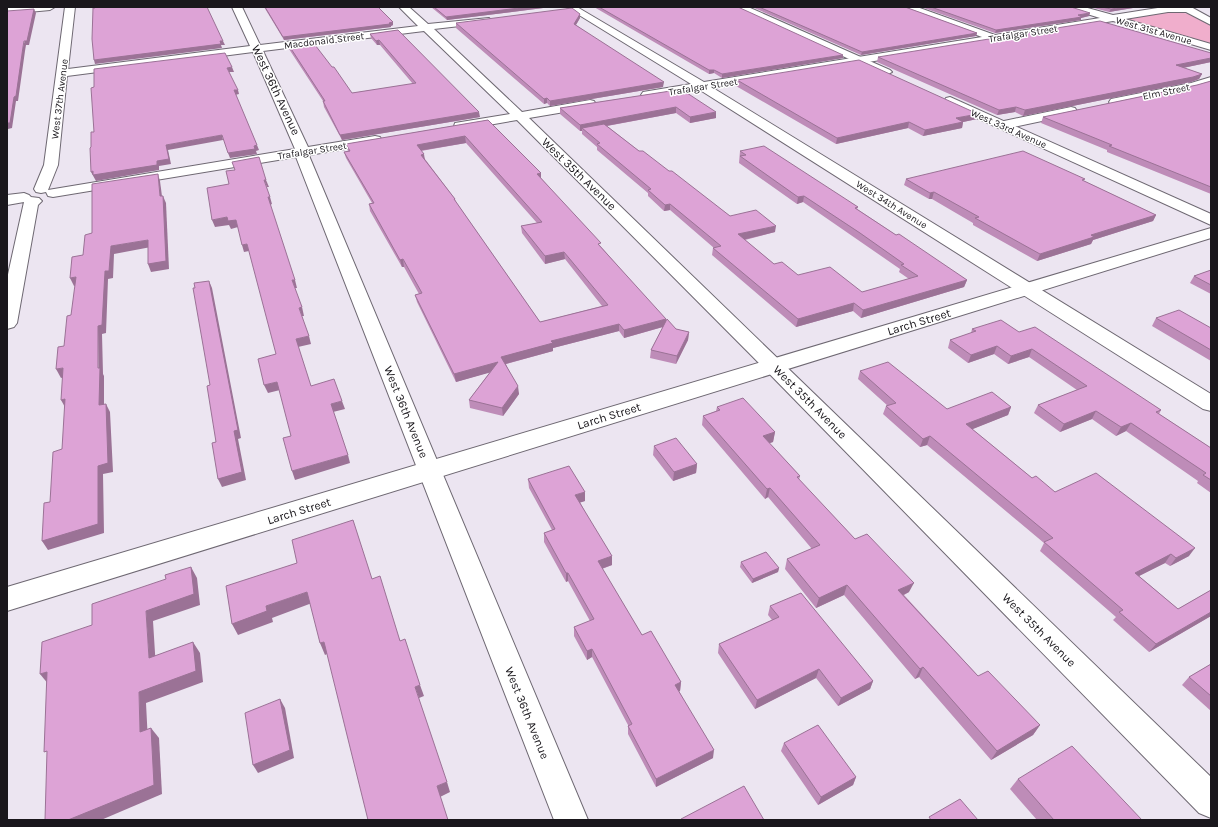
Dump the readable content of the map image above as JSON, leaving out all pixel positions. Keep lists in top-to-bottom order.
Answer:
{
  "streets": {
    "street": [
      "West 31st Avenue",
      "Trafalgar Street",
      "Macdonald Street",
      "West 36th Avenue",
      "Elm Street",
      "West 37th Avenue",
      "West 33rd Avenue",
      "West 35th Avenue",
      "West 34th Avenue",
      "Larch Street"
    ]
  },
  "crossings": [
    ["West 31st Avenue", "Trafalgar Street"],
    ["Trafalgar Street", "West 36th Avenue"],
    ["Trafalgar Street", "West 37th Avenue"],
    ["Trafalgar Street", "West 34th Avenue"],
    ["Macdonald Street", "West 36th Avenue"],
    ["Macdonald Street", "West 37th Avenue"],
    ["Macdonald Street", "West 35th Avenue"],
    ["West 36th Avenue", "Larch Street"],
    ["West 35th Avenue", "Larch Street"],
    ["West 34th Avenue", "Larch Street"]
  ]
}
